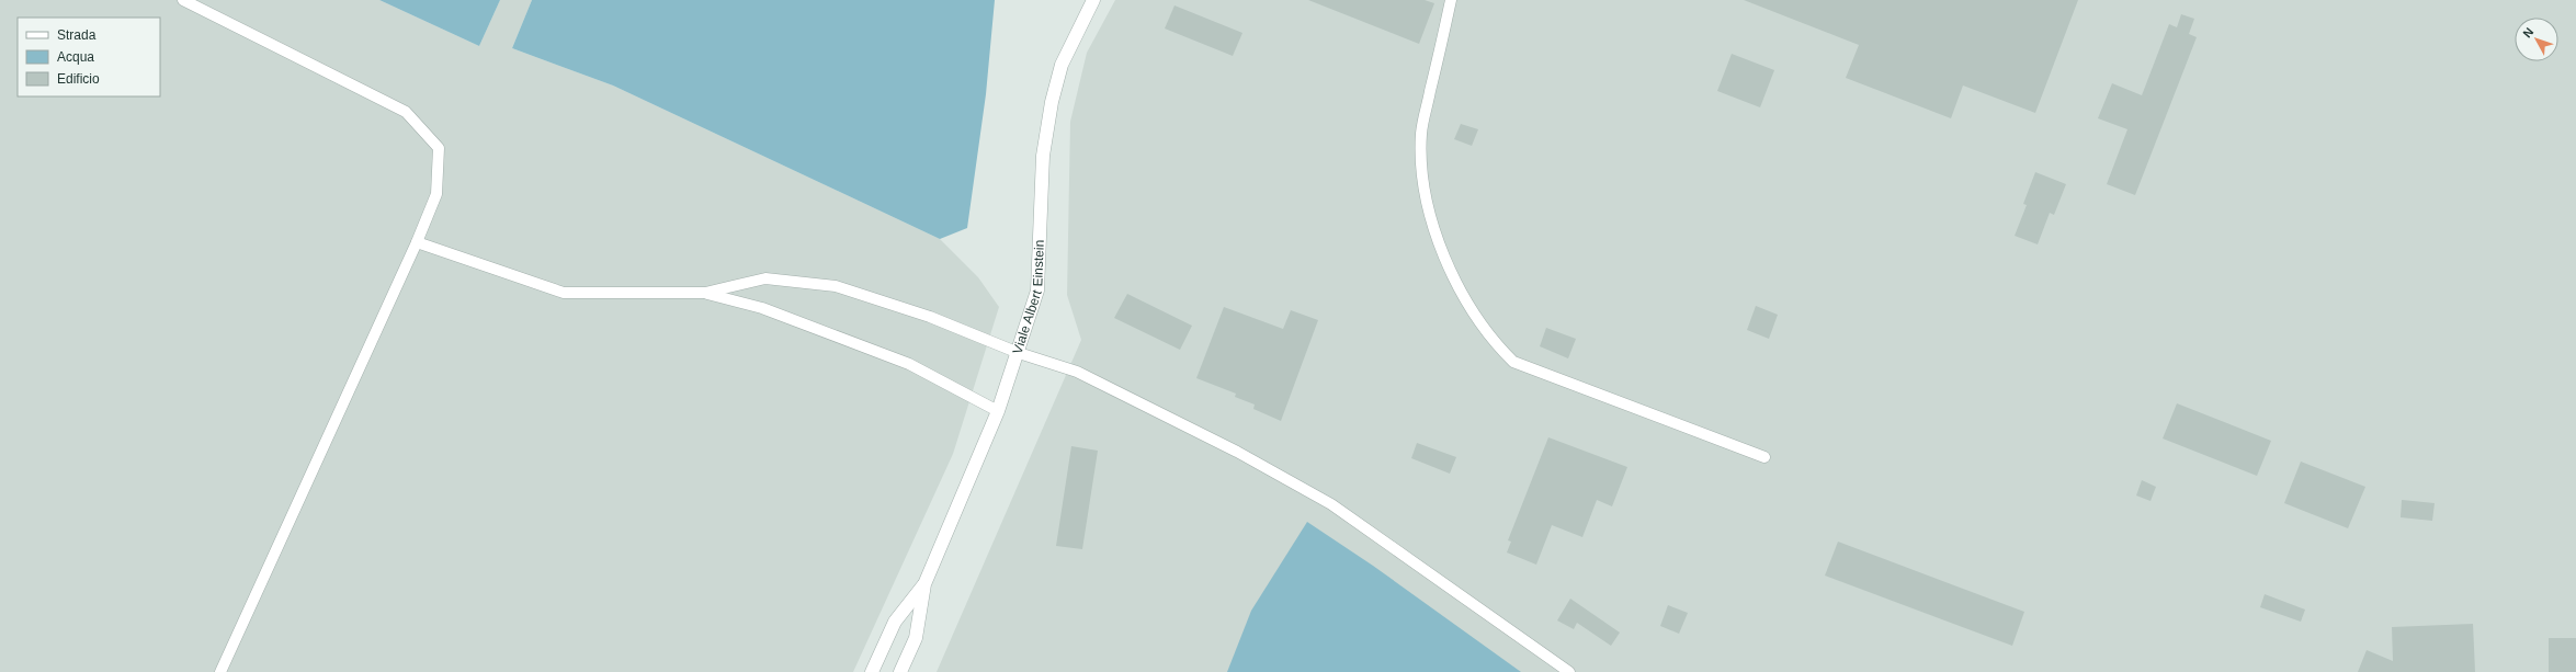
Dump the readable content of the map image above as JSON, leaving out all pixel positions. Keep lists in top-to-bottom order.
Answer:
{
  "streets": {
    "street": ["Viale Albert Einstein"]
  },
  "legend": ["Strada", "Acqua", "Edificio"],
  "north": "top left"
}
